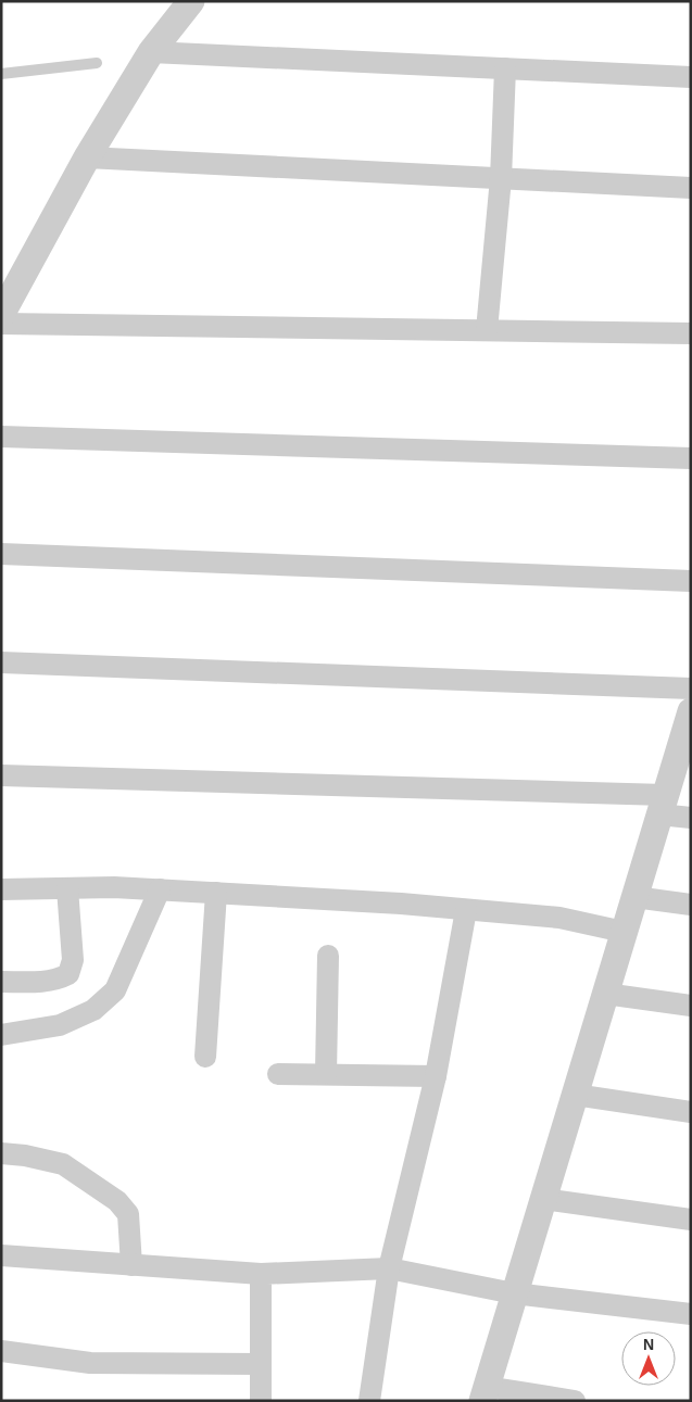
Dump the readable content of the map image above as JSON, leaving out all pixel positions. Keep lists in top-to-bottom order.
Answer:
{
  "north": "top"
}
